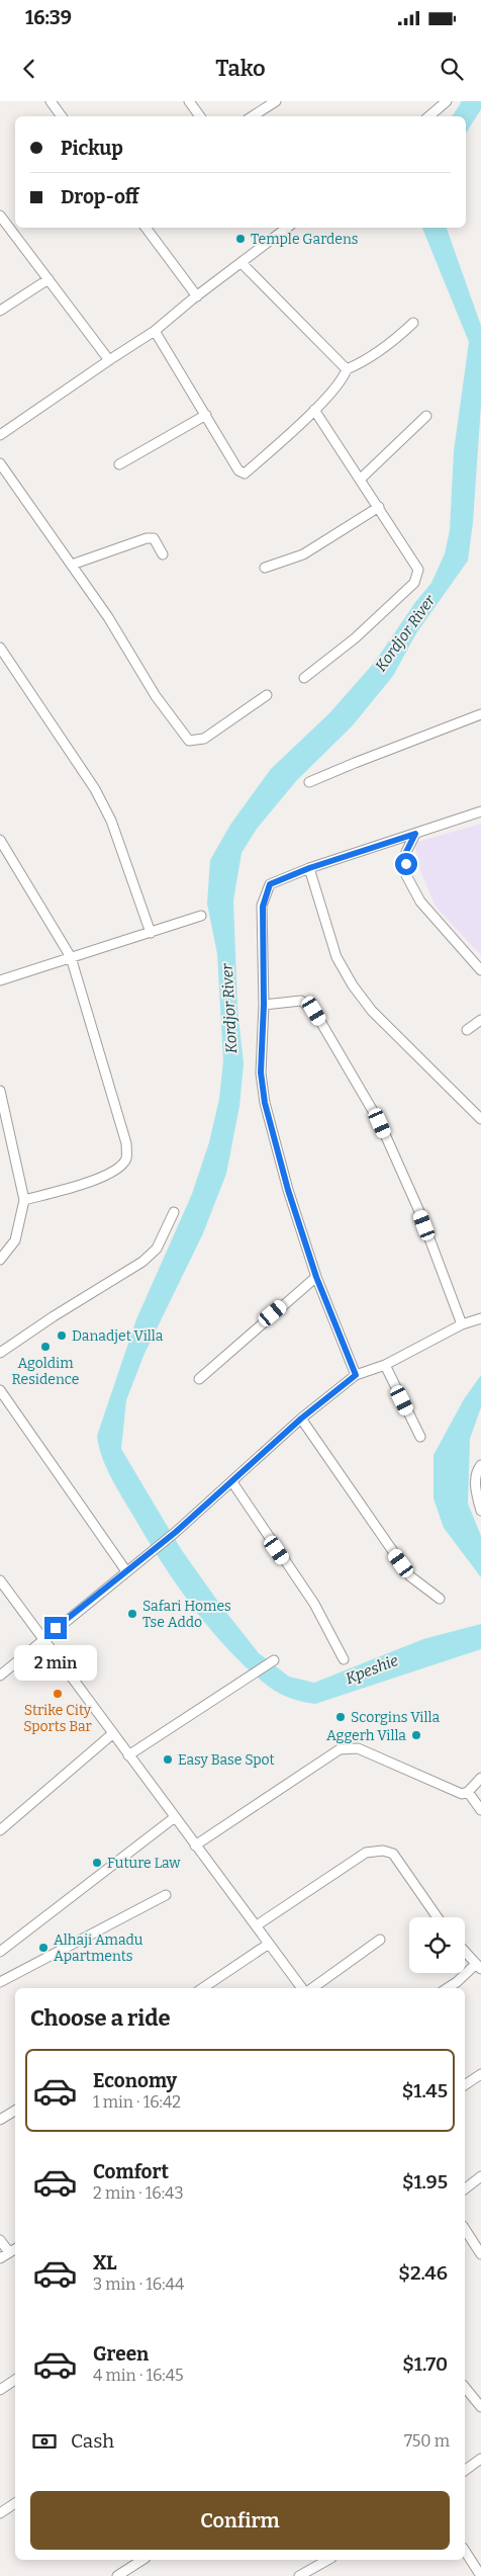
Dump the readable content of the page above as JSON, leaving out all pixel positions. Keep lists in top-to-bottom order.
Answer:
{
  "water": ["Kordjor River", "Kpeshie"],
  "places": [
    "Temple Gardens",
    "Danadjet Villa",
    "Agoldim Residence",
    "Safari Homes Tse Addo",
    "Strike City Sports Bar",
    "Scorgins Villa",
    "Aggerh Villa",
    "Easy Base Spot",
    "Future Law",
    "Alhaji Amadu Apartments"
  ],
  "page": {
    "status": "16:39",
    "header": "Tako",
    "banner": ["Pickup", "Drop-off"],
    "bubble": "2 min",
    "heading": "Choose a ride",
    "list": [
      {
        "name": "Economy",
        "note": "1 min · 16:42",
        "value": "$1.45"
      },
      {
        "name": "Comfort",
        "note": "2 min · 16:43",
        "value": "$1.95"
      },
      {
        "name": "XL",
        "note": "3 min · 16:44",
        "value": "$2.46"
      },
      {
        "name": "Green",
        "note": "4 min · 16:45",
        "value": "$1.70"
      }
    ],
    "pay": ["Cash", "750 m"],
    "buttons": "Confirm"
  }
}
